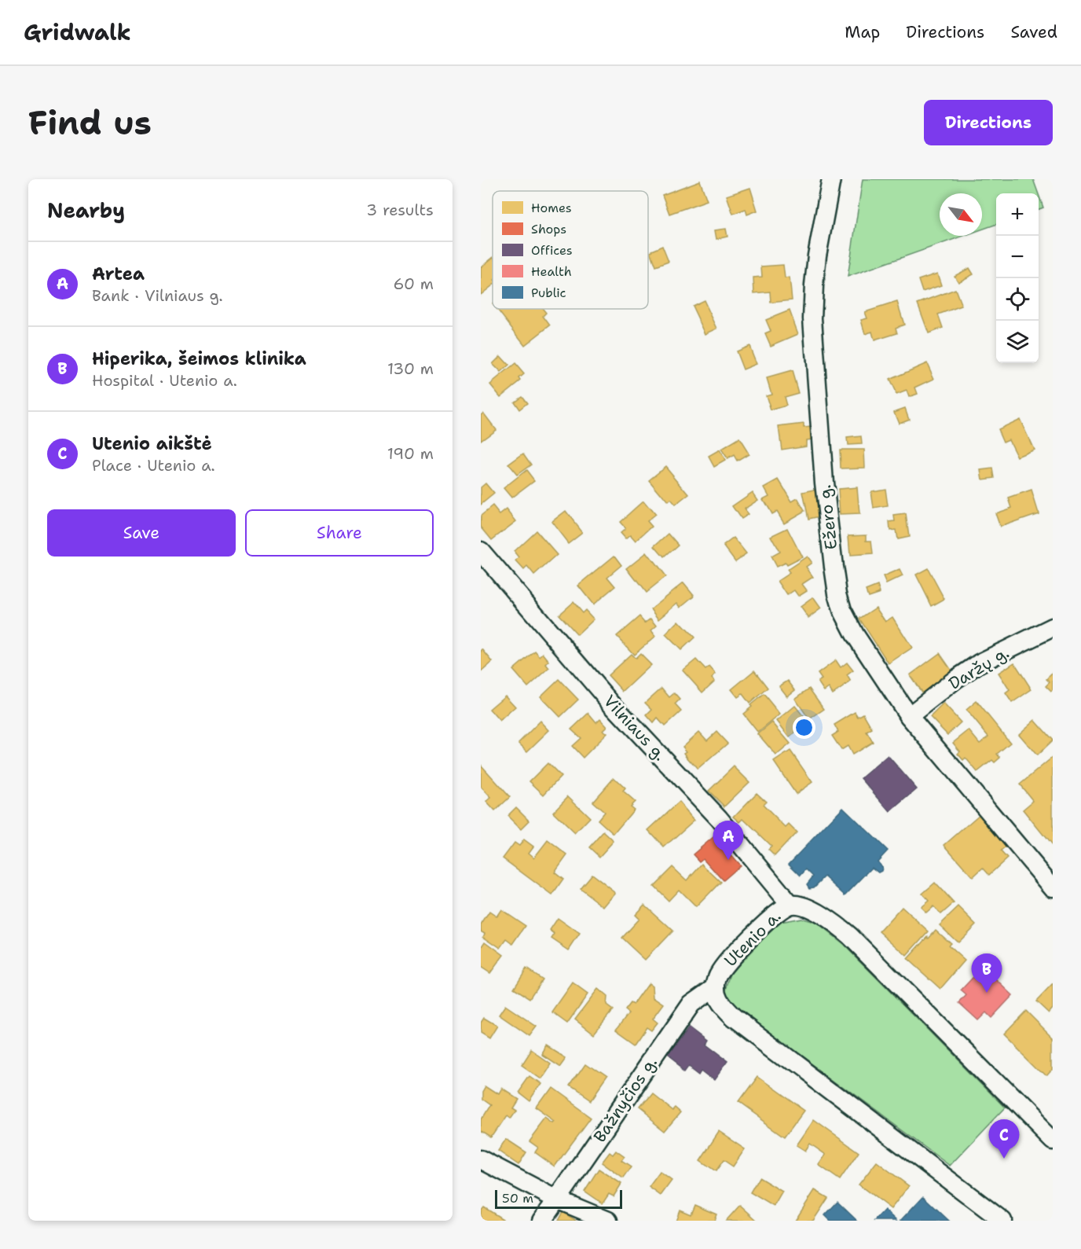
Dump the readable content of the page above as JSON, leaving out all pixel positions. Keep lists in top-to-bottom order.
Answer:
{
  "streets": {
    "street": [
      "Ežero g.",
      "Daržų g.",
      "Vilniaus g.",
      "Utenio a.",
      "Bažnyčios g."
    ]
  },
  "crossings": [
    ["Ežero g.", "Daržų g."],
    ["Vilniaus g.", "Utenio a."],
    ["Utenio a.", "Bažnyčios g."]
  ],
  "legend": [
    "Homes",
    "Shops",
    "Offices",
    "Health",
    "Public"
  ],
  "scale_bar": "50 m",
  "north": "bottom right",
  "page": {
    "header": "Gridwalk",
    "nav": ["Map", "Directions", "Saved"],
    "buttons": [
      "Directions",
      ["Save", "Share"]
    ],
    "title": "Find us",
    "heading": ["Nearby", "3 results"],
    "map_buttons": ["+", "−"],
    "list": [
      {
        "mark": "A",
        "name": "Artea",
        "note": "Bank · Vilniaus g.",
        "value": "60 m"
      },
      {
        "mark": "B",
        "name": "Hiperika, šeimos klinika",
        "note": "Hospital · Utenio a.",
        "value": "130 m"
      },
      {
        "mark": "C",
        "name": "Utenio aikštė",
        "note": "Place · Utenio a.",
        "value": "190 m"
      }
    ],
    "pins": ["A", "B", "C"],
    "scale": "50 m"
  }
}
